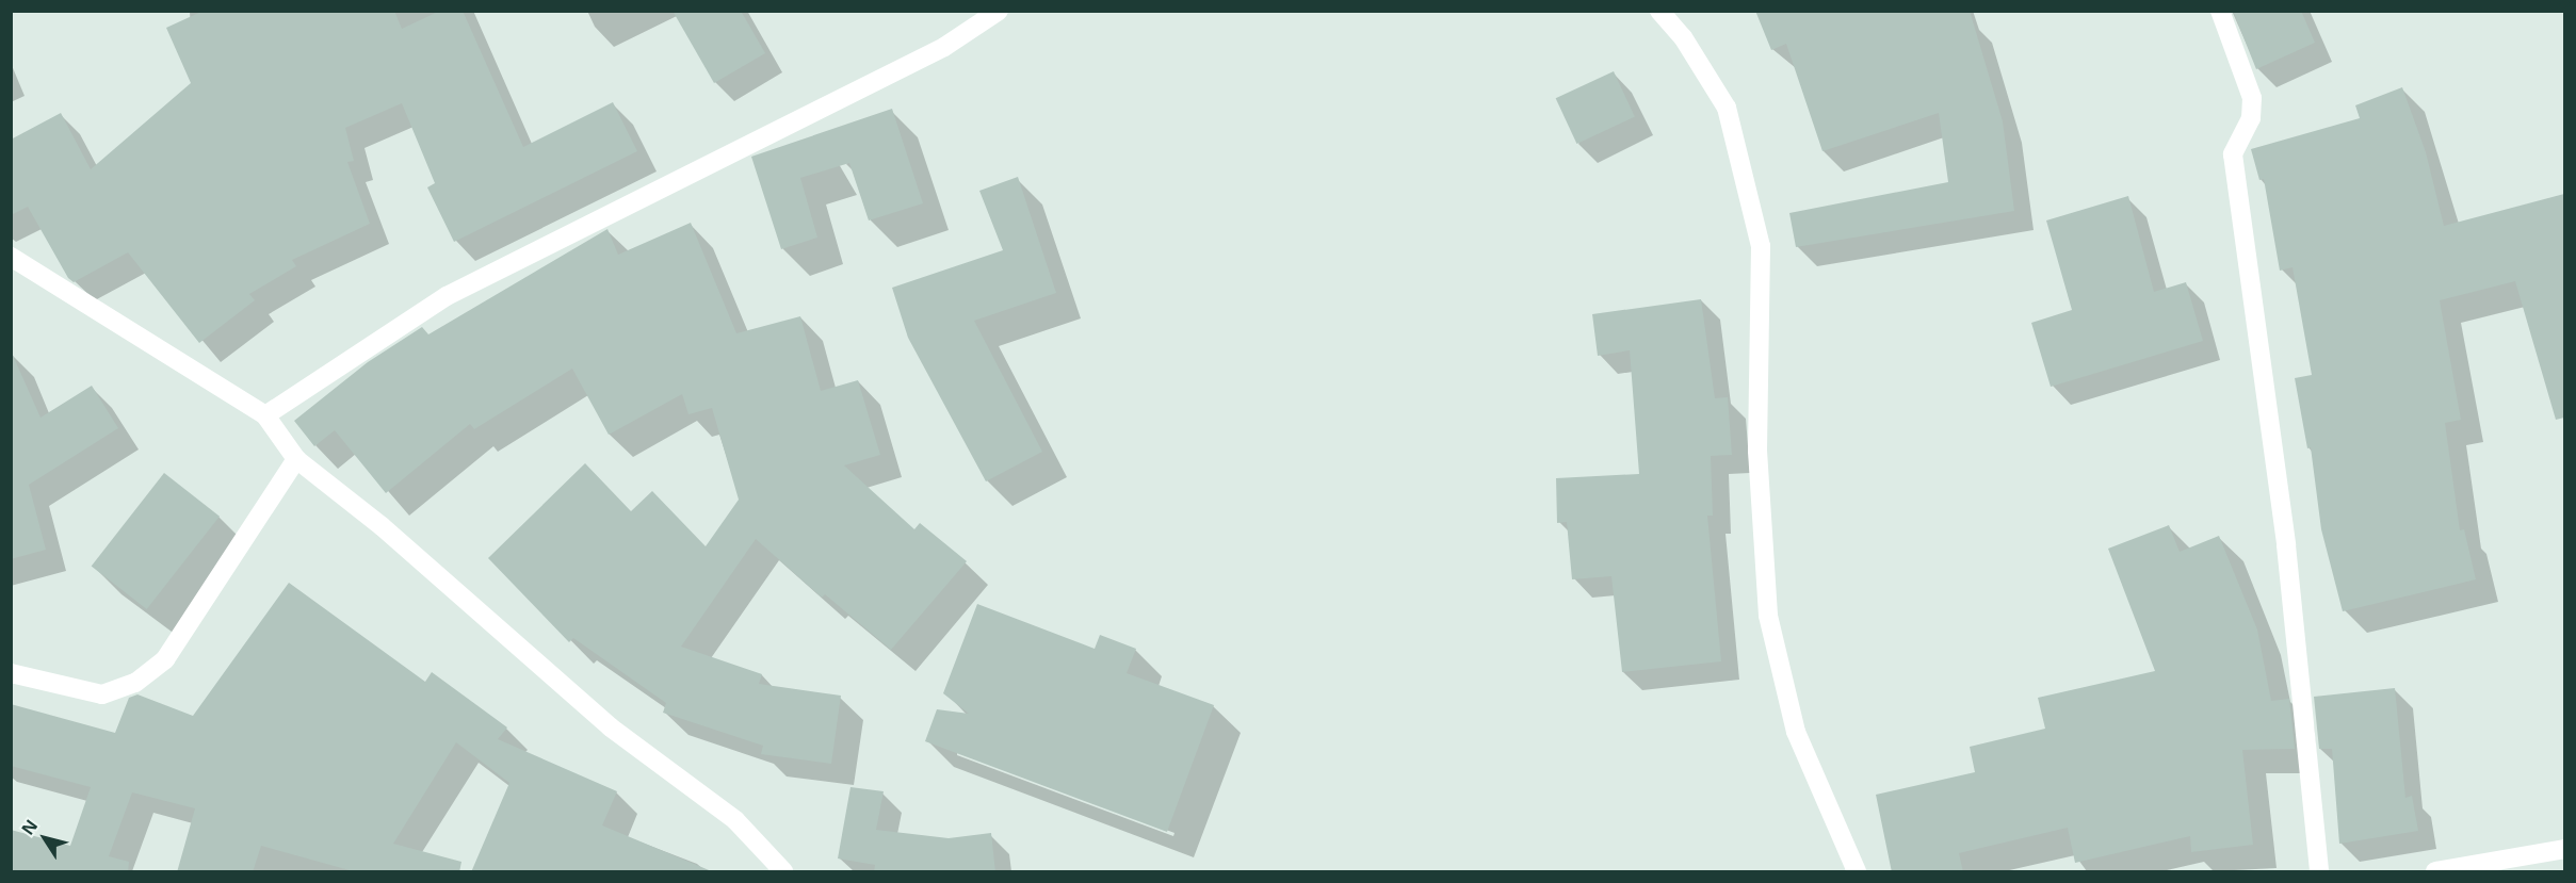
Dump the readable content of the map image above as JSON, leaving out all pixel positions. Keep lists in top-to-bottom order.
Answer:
{
  "north": "top left"
}
